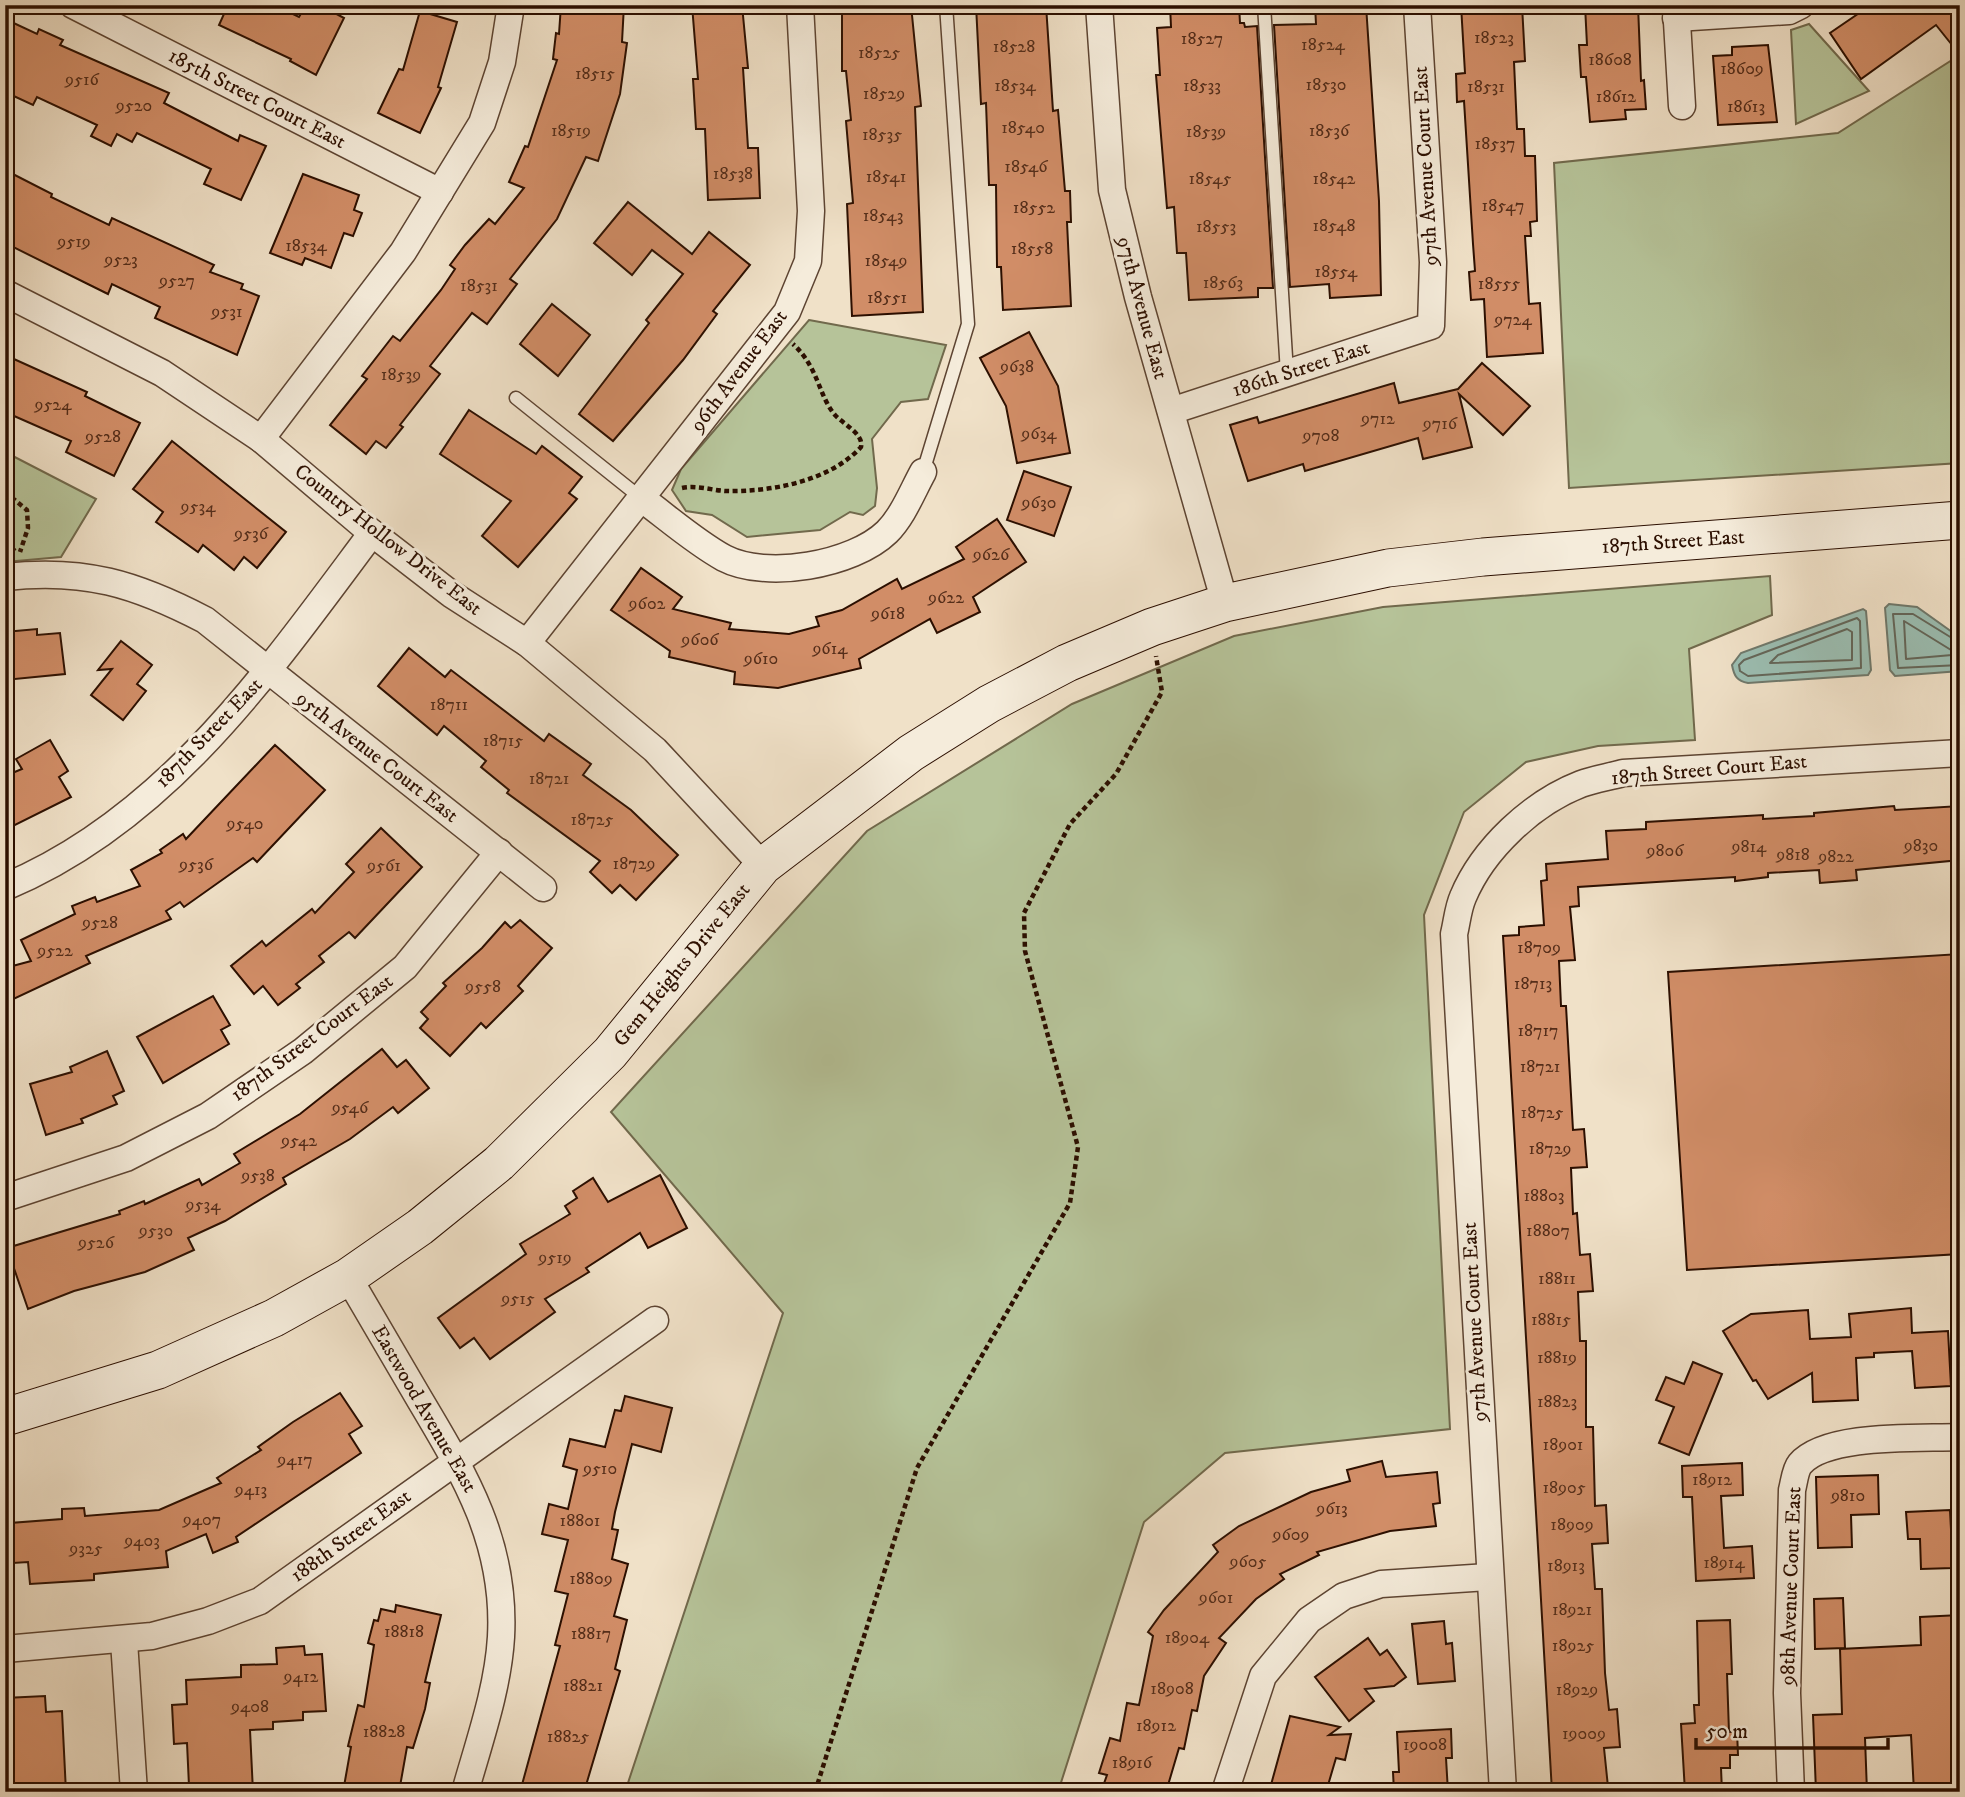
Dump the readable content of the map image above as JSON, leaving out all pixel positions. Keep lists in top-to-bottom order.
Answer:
{
  "streets": {
    "street": [
      "185th Street Court East",
      "97th Avenue Court East",
      "97th Avenue East",
      "186th Street East",
      "96th Avenue East",
      "Country Hollow Drive East",
      "187th Street East",
      "95th Avenue Court East",
      "187th Street Court East",
      "Gem Heights Drive East",
      "Eastwood Avenue East",
      "188th Street East",
      "98th Avenue Court East"
    ]
  },
  "crossings": [
    ["97th Avenue Court East", "186th Street East"],
    ["97th Avenue Court East", "187th Street Court East"],
    ["97th Avenue East", "186th Street East"],
    ["97th Avenue East", "Gem Heights Drive East"],
    ["96th Avenue East", "Country Hollow Drive East"],
    ["Country Hollow Drive East", "187th Street East"],
    ["Country Hollow Drive East", "Gem Heights Drive East"],
    ["187th Street East", "95th Avenue Court East"],
    ["187th Street East", "Gem Heights Drive East"],
    ["95th Avenue Court East", "187th Street Court East"],
    ["Gem Heights Drive East", "Eastwood Avenue East"],
    ["Eastwood Avenue East", "188th Street East"]
  ],
  "house_numbers": [
    "18523",
    "18527",
    "18524",
    "18528",
    "18525",
    "18608",
    "18609",
    "18515",
    "9516",
    "18530",
    "18534",
    "18533",
    "18531",
    "18529",
    "18612",
    "9520",
    "18613",
    "18540",
    "18519",
    "18536",
    "18539",
    "18535",
    "18537",
    "18546",
    "18538",
    "18541",
    "18545",
    "18542",
    "18547",
    "18552",
    "18543",
    "18548",
    "18553",
    "9519",
    "18534",
    "18558",
    "9523",
    "18549",
    "18554",
    "9527",
    "18563",
    "18555",
    "18531",
    "18551",
    "9531",
    "9724",
    "9638",
    "18539",
    "9524",
    "9712",
    "9716",
    "9634",
    "9708",
    "9528",
    "9630",
    "9534",
    "9536",
    "9626",
    "9622",
    "9602",
    "9618",
    "9606",
    "9614",
    "9610",
    "18711",
    "18715",
    "18721",
    "18725",
    "9540",
    "9830",
    "9814",
    "9806",
    "9818",
    "9822",
    "18729",
    "9536",
    "9561",
    "9528",
    "18709",
    "9522",
    "18713",
    "9558",
    "18717",
    "18721",
    "9546",
    "18725",
    "9542",
    "18729",
    "9538",
    "18803",
    "9534",
    "9530",
    "18807",
    "9526",
    "9519",
    "18811",
    "9515",
    "18815",
    "18819",
    "18823",
    "18901",
    "9417",
    "9510",
    "18912",
    "18905",
    "9413",
    "9810",
    "9613",
    "9407",
    "18801",
    "18909",
    "9609",
    "9403",
    "9325",
    "9605",
    "18914",
    "18913",
    "18809",
    "9601",
    "18921",
    "18818",
    "18817",
    "18904",
    "18925",
    "9412",
    "18821",
    "18908",
    "18929",
    "9408",
    "18912",
    "18828",
    "19009",
    "18825",
    "19008",
    "18916"
  ],
  "scale_bar": "50 m"
}
